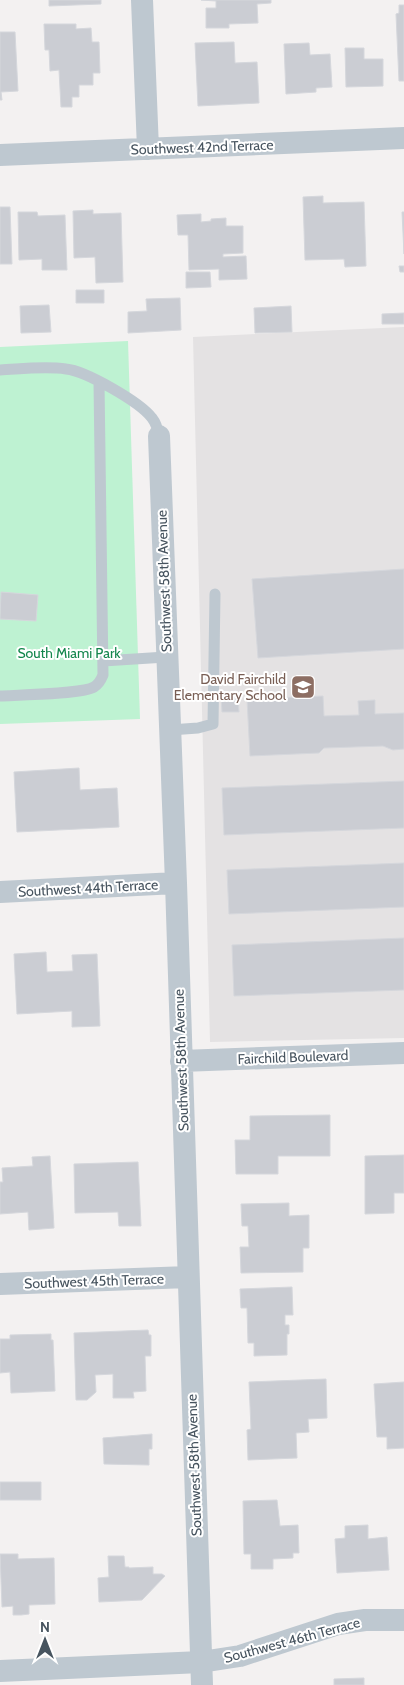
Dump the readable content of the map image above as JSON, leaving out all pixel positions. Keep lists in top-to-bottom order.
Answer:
{
  "streets": {
    "street": [
      "Southwest 42nd Terrace",
      "Southwest 58th Avenue",
      "Southwest 44th Terrace",
      "Fairchild Boulevard",
      "Southwest 45th Terrace",
      "Southwest 46th Terrace"
    ]
  },
  "crossings": [
    ["Southwest 58th Avenue", "Southwest 44th Terrace"],
    ["Southwest 58th Avenue", "Fairchild Boulevard"],
    ["Southwest 58th Avenue", "Southwest 45th Terrace"],
    ["Southwest 58th Avenue", "Southwest 46th Terrace"]
  ],
  "parks": ["South Miami Park"],
  "places": {
    "school or university": ["David Fairchild Elementary School"]
  },
  "north": "top"
}
